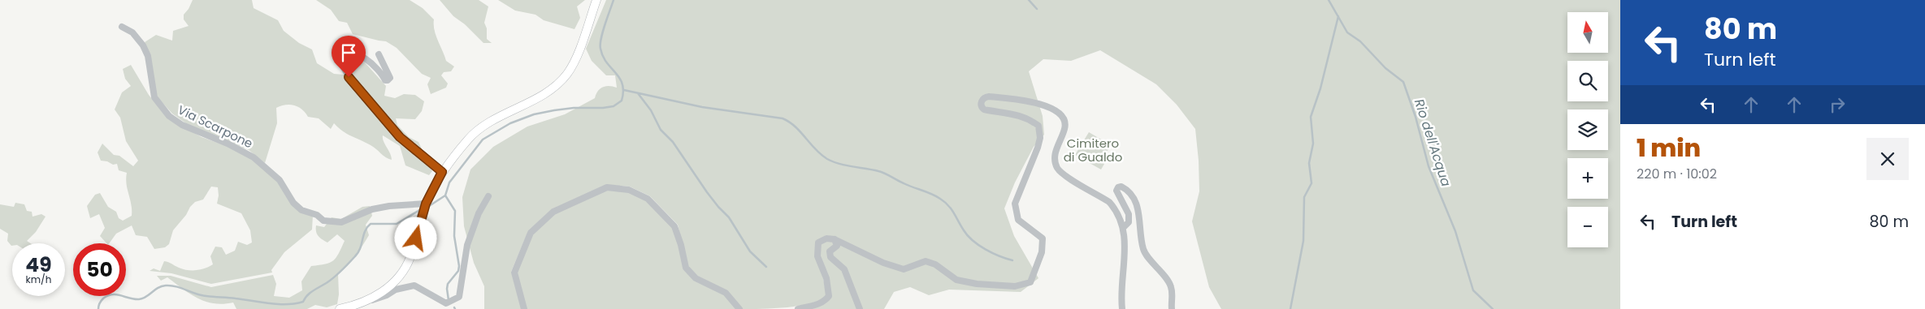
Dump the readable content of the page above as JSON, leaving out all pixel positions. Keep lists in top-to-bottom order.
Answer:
{
  "streets": {
    "street": ["Via Scarpone"]
  },
  "water": ["Rio dell'Acqua"],
  "parks": ["Cimitero di Gualdo"],
  "north": "top",
  "page": {
    "turn": ["80 m", "Turn left"],
    "map_buttons": ["+", "−"],
    "heading": ["1 min", "220 m · 10:02"],
    "list": [
      {
        "name": "Turn left",
        "value": "80 m"
      }
    ],
    "speed": "49 km/h",
    "limit": "50"
  }
}
